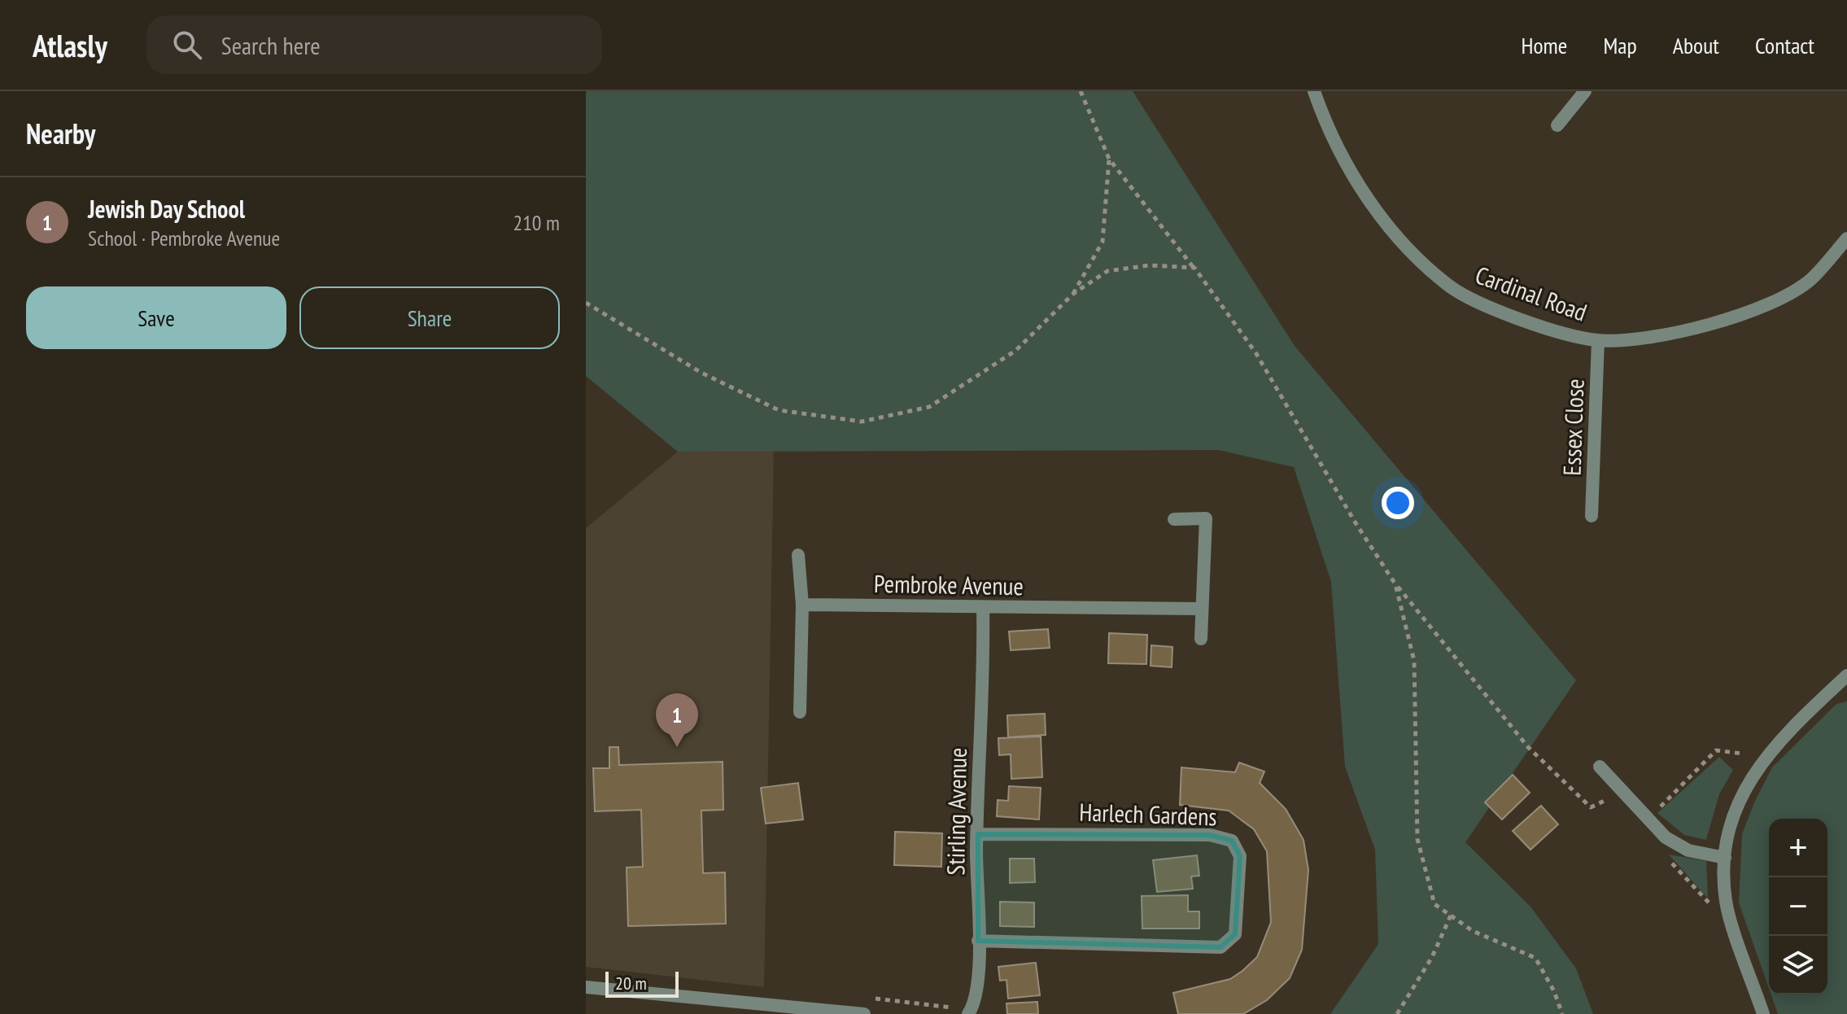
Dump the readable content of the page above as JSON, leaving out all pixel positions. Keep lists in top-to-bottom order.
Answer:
{
  "streets": {
    "street": [
      "Cardinal Road",
      "Essex Close",
      "Pembroke Avenue",
      "Stirling Avenue",
      "Harlech Gardens"
    ]
  },
  "crossings": [
    ["Cardinal Road", "Essex Close"],
    ["Pembroke Avenue", "Stirling Avenue"],
    ["Stirling Avenue", "Harlech Gardens"]
  ],
  "scale_bar": "20 m",
  "page": {
    "header": "Atlasly",
    "search": "Search here",
    "nav": [
      "Home",
      "Map",
      "About",
      "Contact"
    ],
    "heading": "Nearby",
    "list": [
      {
        "mark": "1",
        "name": "Jewish Day School",
        "note": "School · Pembroke Avenue",
        "value": "210 m"
      }
    ],
    "buttons": ["Save", "Share"],
    "pins": "1",
    "map_buttons": ["+", "−"],
    "scale": "20 m"
  }
}
